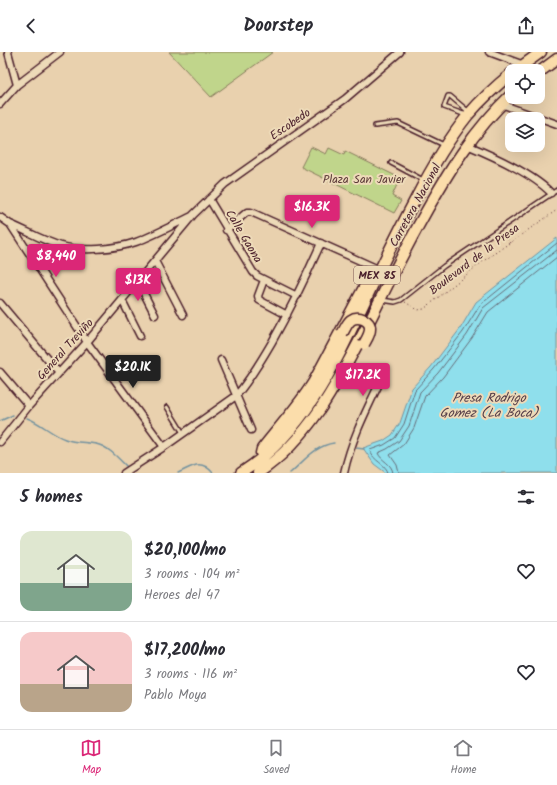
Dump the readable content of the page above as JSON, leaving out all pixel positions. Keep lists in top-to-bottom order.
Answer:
{
  "streets": {
    "highway": ["Carretera Nacional", "MEX 85"],
    "street": ["Escobedo", "Calle Gaona", "General Treviño"],
    "lane": ["Boulevard de la Presa"]
  },
  "crossings": [
    ["Escobedo", "Calle Gaona"],
    ["Escobedo", "General Treviño"],
    ["Carretera Nacional", "MEX 85"]
  ],
  "water": ["Presa Rodrigo Gomez (La Boca)"],
  "parks": ["Plaza San Javier"],
  "page": {
    "header": "Doorstep",
    "price": [
      "$16.3K",
      "$8,440",
      "$13K",
      "$20.1K",
      "$17.2K"
    ],
    "heading": "5 homes",
    "list": [
      {
        "name": "$20,100/mo",
        "note": "3 rooms · 104 m² · Heroes del 47"
      },
      {
        "name": "$17,200/mo",
        "note": "3 rooms · 116 m² · Pablo Moya"
      }
    ],
    "tabs": ["Map", "Saved", "Home"]
  }
}
